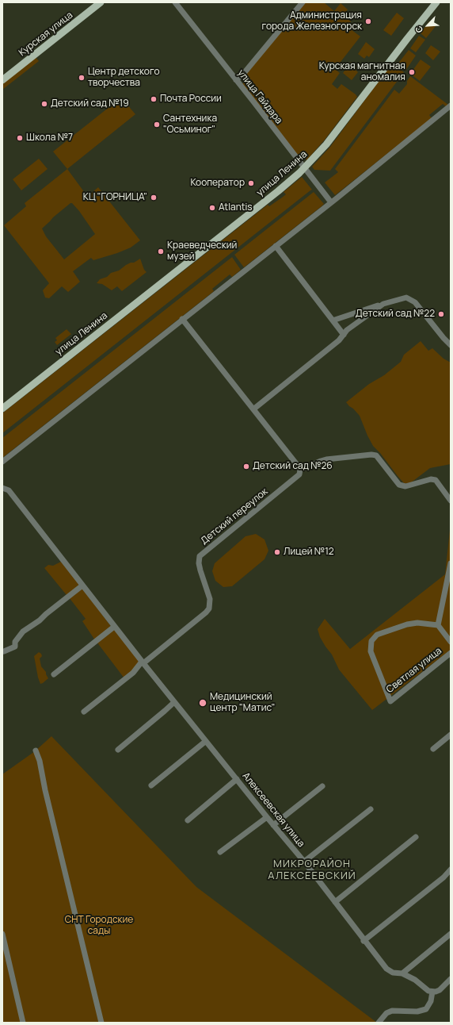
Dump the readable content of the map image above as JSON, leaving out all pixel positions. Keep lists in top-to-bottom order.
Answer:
{
  "streets": {
    "main road": ["Курская улица", "улица Ленина"],
    "street": [
      "улица Гайдара",
      "Детский переулок",
      "Светлая улица",
      "Алексеевская улица"
    ]
  },
  "crossings": [
    ["улица Гайдара", "улица Ленина"],
    ["Детский переулок", "Алексеевская улица"]
  ],
  "districts": ["МИКРОРАЙОН АЛЕКСЕЕВСКИЙ"],
  "parks": ["СНТ Городские сады"],
  "places": [
    "Администрация города Железногорск",
    "Курская магнитная аномалия",
    "Центр детского творчества",
    "Почта России",
    "Детский сад №19",
    "Сантехника \"Осьминог\"",
    "Школа №7",
    "Кооператор",
    "КЦ \"ГОРНИЦА\"",
    "Atlantis",
    "Краеведческий музей",
    "Детский сад №22",
    "Детский сад №26",
    "Лицей №12",
    "Медицинский центр \"Матис\""
  ],
  "north": "bottom left"
}
